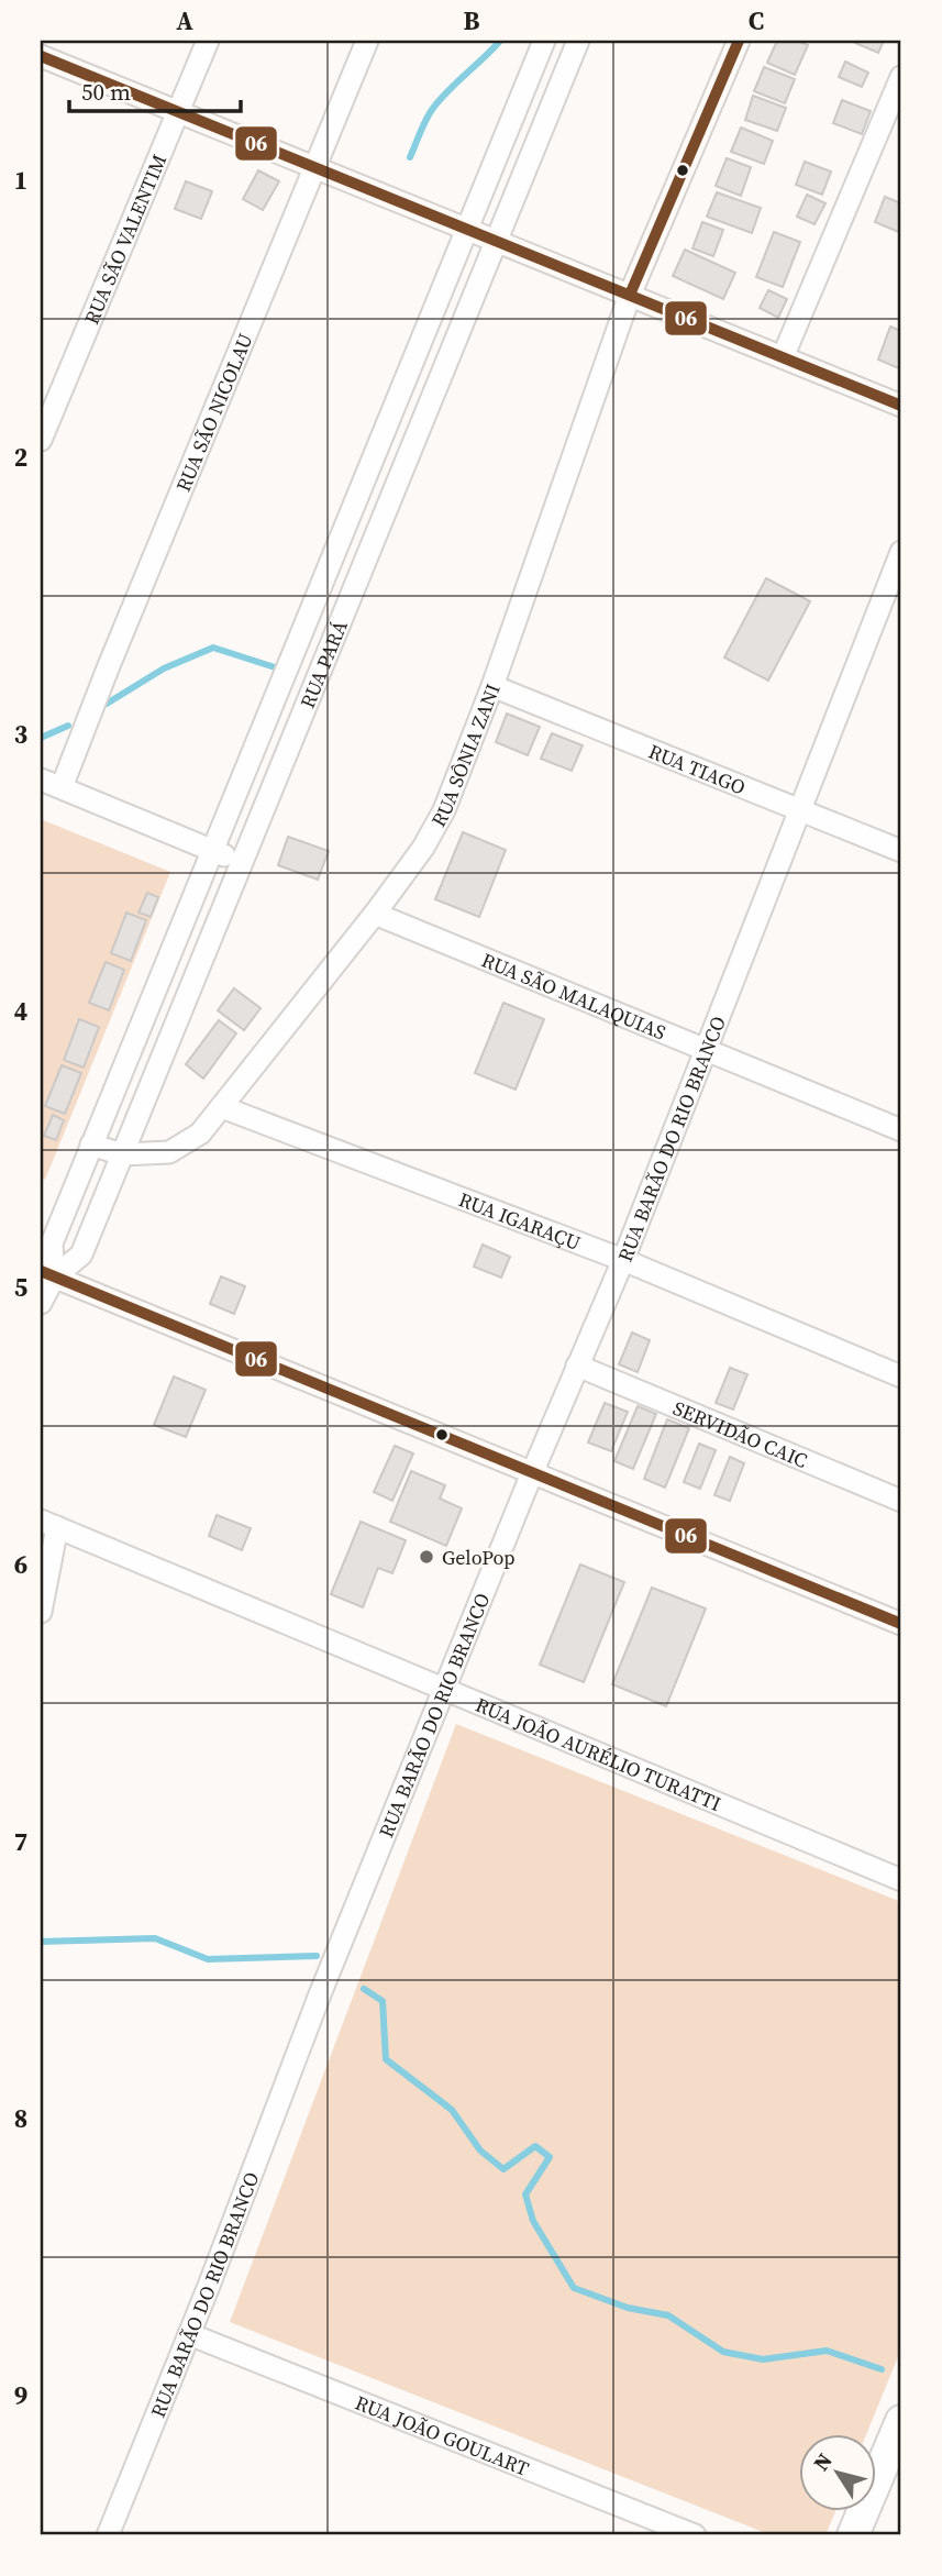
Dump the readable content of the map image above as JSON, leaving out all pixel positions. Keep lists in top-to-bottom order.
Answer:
{
  "streets": {
    "street": [
      "RUA SÃO VALENTIM",
      "RUA SÃO NICOLAU",
      "RUA PARÁ",
      "RUA SÔNIA ZANI",
      "RUA TIAGO",
      "RUA SÃO MALAQUIAS",
      "RUA BARÃO DO RIO BRANCO",
      "RUA IGARAÇU",
      "SERVIDÃO CAIC",
      "RUA JOÃO AURÉLIO TURATTI",
      "RUA JOÃO GOULART"
    ]
  },
  "crossings": [
    ["RUA PARÁ", "RUA SÔNIA ZANI"],
    ["RUA SÔNIA ZANI", "RUA TIAGO"],
    ["RUA SÔNIA ZANI", "RUA SÃO MALAQUIAS"],
    ["RUA SÔNIA ZANI", "RUA IGARAÇU"],
    ["RUA TIAGO", "RUA BARÃO DO RIO BRANCO"],
    ["RUA SÃO MALAQUIAS", "RUA BARÃO DO RIO BRANCO"],
    ["RUA BARÃO DO RIO BRANCO", "RUA IGARAÇU"],
    ["RUA BARÃO DO RIO BRANCO", "SERVIDÃO CAIC"],
    ["RUA BARÃO DO RIO BRANCO", "RUA JOÃO AURÉLIO TURATTI"],
    ["RUA BARÃO DO RIO BRANCO", "RUA JOÃO GOULART"]
  ],
  "places": ["GeloPop"],
  "lines": ["transit line 06"],
  "scale_bar": "50 m",
  "north": "top left",
  "grid": {
    "columns": ["A", "B", "C"],
    "rows": [
      "1",
      "2",
      "3",
      "4",
      "5",
      "6",
      "7",
      "8",
      "9"
    ]
  }
}
